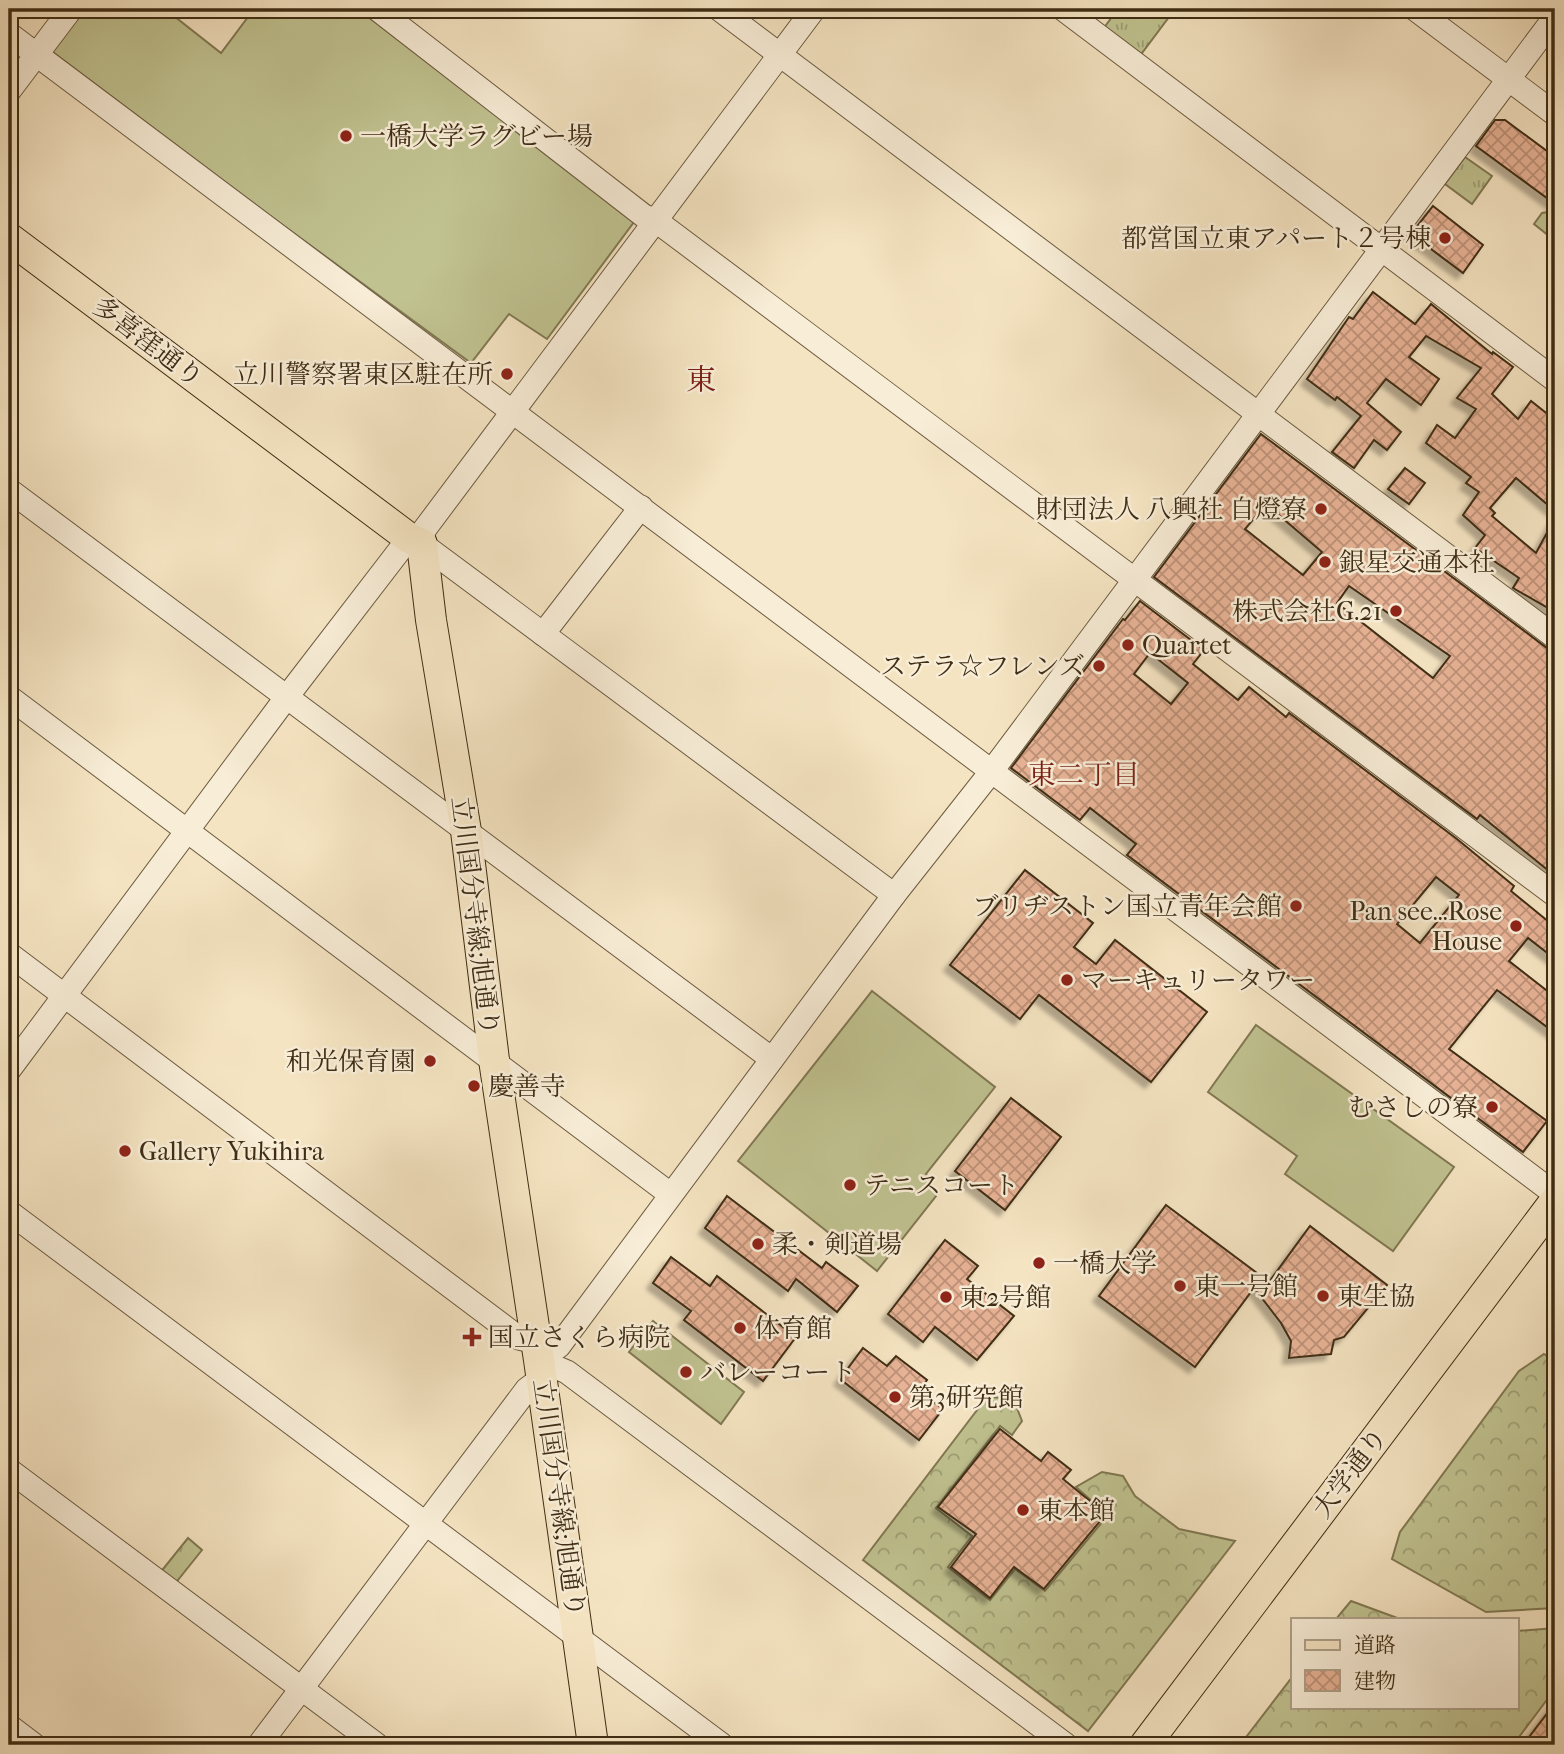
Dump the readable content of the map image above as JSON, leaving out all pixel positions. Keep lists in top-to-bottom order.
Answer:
{
  "streets": {
    "main road": ["多喜窪通り", "立川国分寺線;旭通り", "大学通り"]
  },
  "crossings": [
    ["多喜窪通り", "立川国分寺線;旭通り"]
  ],
  "districts": ["東", "東二丁目"],
  "places": {
    "other": [
      "一橋大学ラグビー場",
      "都営国立東アパート２号棟",
      "立川警察署東区駐在所",
      "財団法人 八興社 自燈寮",
      "銀星交通本社",
      "株式会社G.21",
      "Quartet",
      "ステラ☆フレンズ",
      "ブリヂストン国立青年会館",
      "Pan see...Rose House",
      "マーキュリータワー",
      "和光保育園",
      "慶善寺",
      "むさしの寮",
      "Gallery Yukihira",
      "テニスコート",
      "柔・剣道場",
      "一橋大学",
      "東一号館",
      "東生協",
      "東2号館",
      "体育館",
      "バレーコート",
      "第3研究館",
      "東本館"
    ],
    "health": ["国立さくら病院"]
  },
  "legend": ["道路", "建物"]
}
